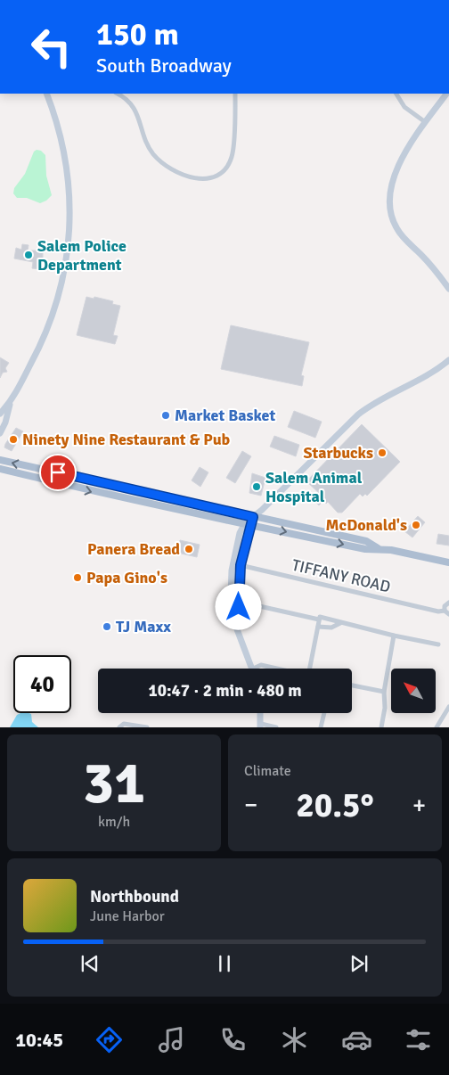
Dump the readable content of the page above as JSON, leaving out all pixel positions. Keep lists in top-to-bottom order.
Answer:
{
  "streets": {
    "street": ["TIFFANY ROAD"]
  },
  "places": [
    "Salem Police Department",
    "Market Basket",
    "Ninety Nine Restaurant & Pub",
    "Starbucks",
    "Salem Animal Hospital",
    "McDonald's",
    "Panera Bread",
    "Papa Gino's",
    "TJ Maxx"
  ],
  "north": "top left",
  "page": {
    "turn": ["150 m", "South Broadway"],
    "limit": "40",
    "trip": "10:47 · 2 min · 480 m",
    "tile": [
      ["31", "km/h"],
      "Climate"
    ],
    "heat": ["−", "20.5°", "+"],
    "song": ["Northbound", "June Harbor"],
    "tabs": "10:45"
  }
}
